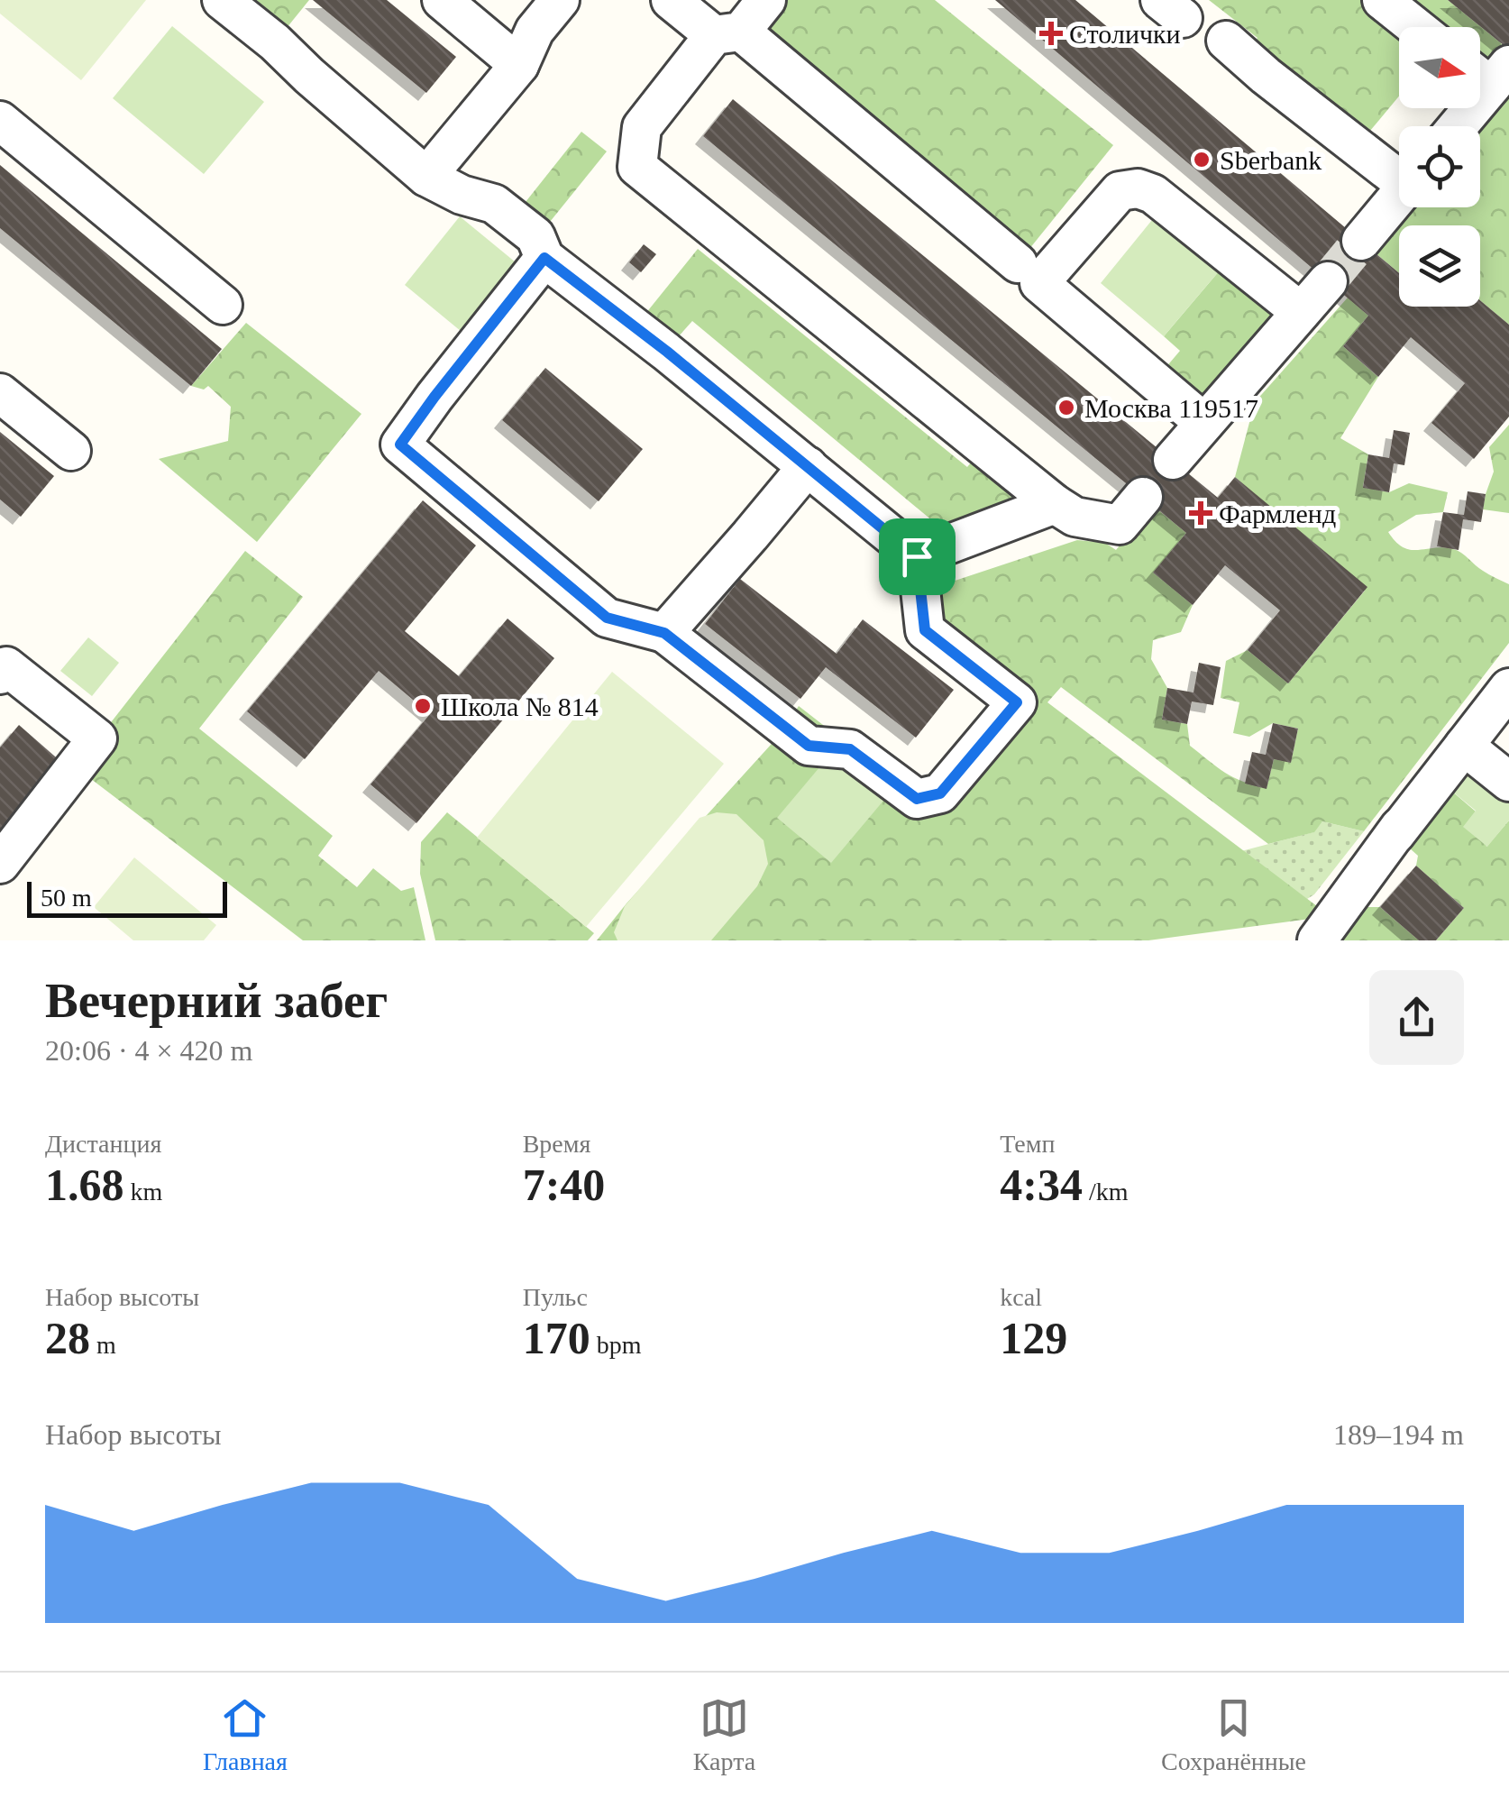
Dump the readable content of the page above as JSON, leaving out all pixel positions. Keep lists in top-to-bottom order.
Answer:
{
  "places": {
    "health": ["Столички", "Фармленд"],
    "other": ["Sberbank", "Москва 119517", "Школа № 814"]
  },
  "scale_bar": "50 m",
  "north": "right",
  "page": {
    "scale": "50 m",
    "heading": ["Вечерний забег", "20:06 · 4 × 420 m"],
    "stats": [
      ["Дистанция", "1.68 km"],
      ["Время", "7:40"],
      ["Темп", "4:34 /km"],
      ["Набор высоты", "28 m"],
      ["Пульс", "170 bpm"],
      ["kcal", "129"]
    ],
    "chart": ["Набор высоты", "189–194 m"],
    "tabs": ["Главная", "Карта", "Сохранённые"]
  }
}
